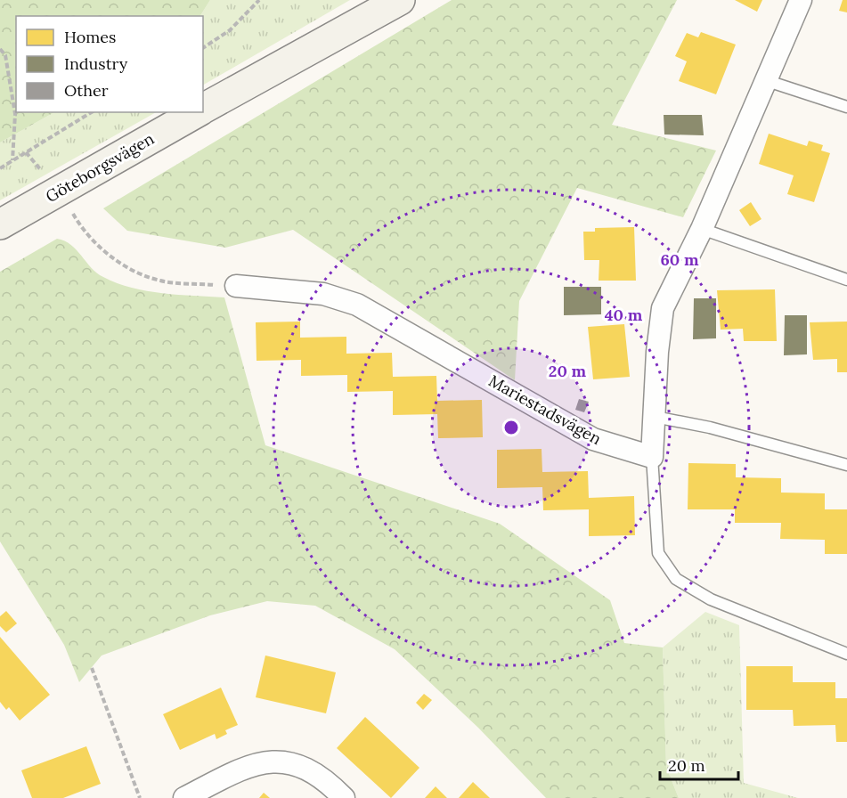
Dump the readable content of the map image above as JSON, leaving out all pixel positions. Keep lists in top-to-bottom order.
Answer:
{
  "streets": {
    "street": ["Göteborgsvägen", "Mariestadsvägen"]
  },
  "legend": ["Homes", "Industry", "Other"],
  "scale_bar": "20 m",
  "rings": ["60 m", "40 m", "20 m"]
}
